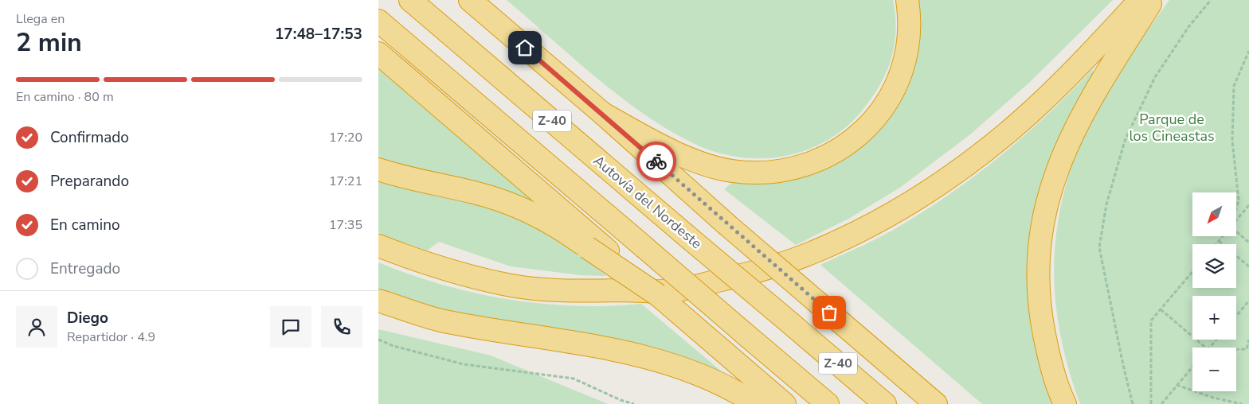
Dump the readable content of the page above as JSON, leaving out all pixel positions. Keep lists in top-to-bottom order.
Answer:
{
  "streets": {
    "highway": ["Z-40", "Autovía del Nordeste"]
  },
  "parks": ["Parque de los Cineastas"],
  "north": "bottom left",
  "page": {
    "heading": ["2 min", "Llega en", "17:48–17:53"],
    "panel": ["Diego", "Repartidor · 4.9"],
    "bar": "En camino · 80 m",
    "list": [
      ["Confirmado", "17:20"],
      ["Preparando", "17:21"],
      ["En camino", "17:35"],
      "Entregado"
    ],
    "map_buttons": ["+", "−"]
  }
}
